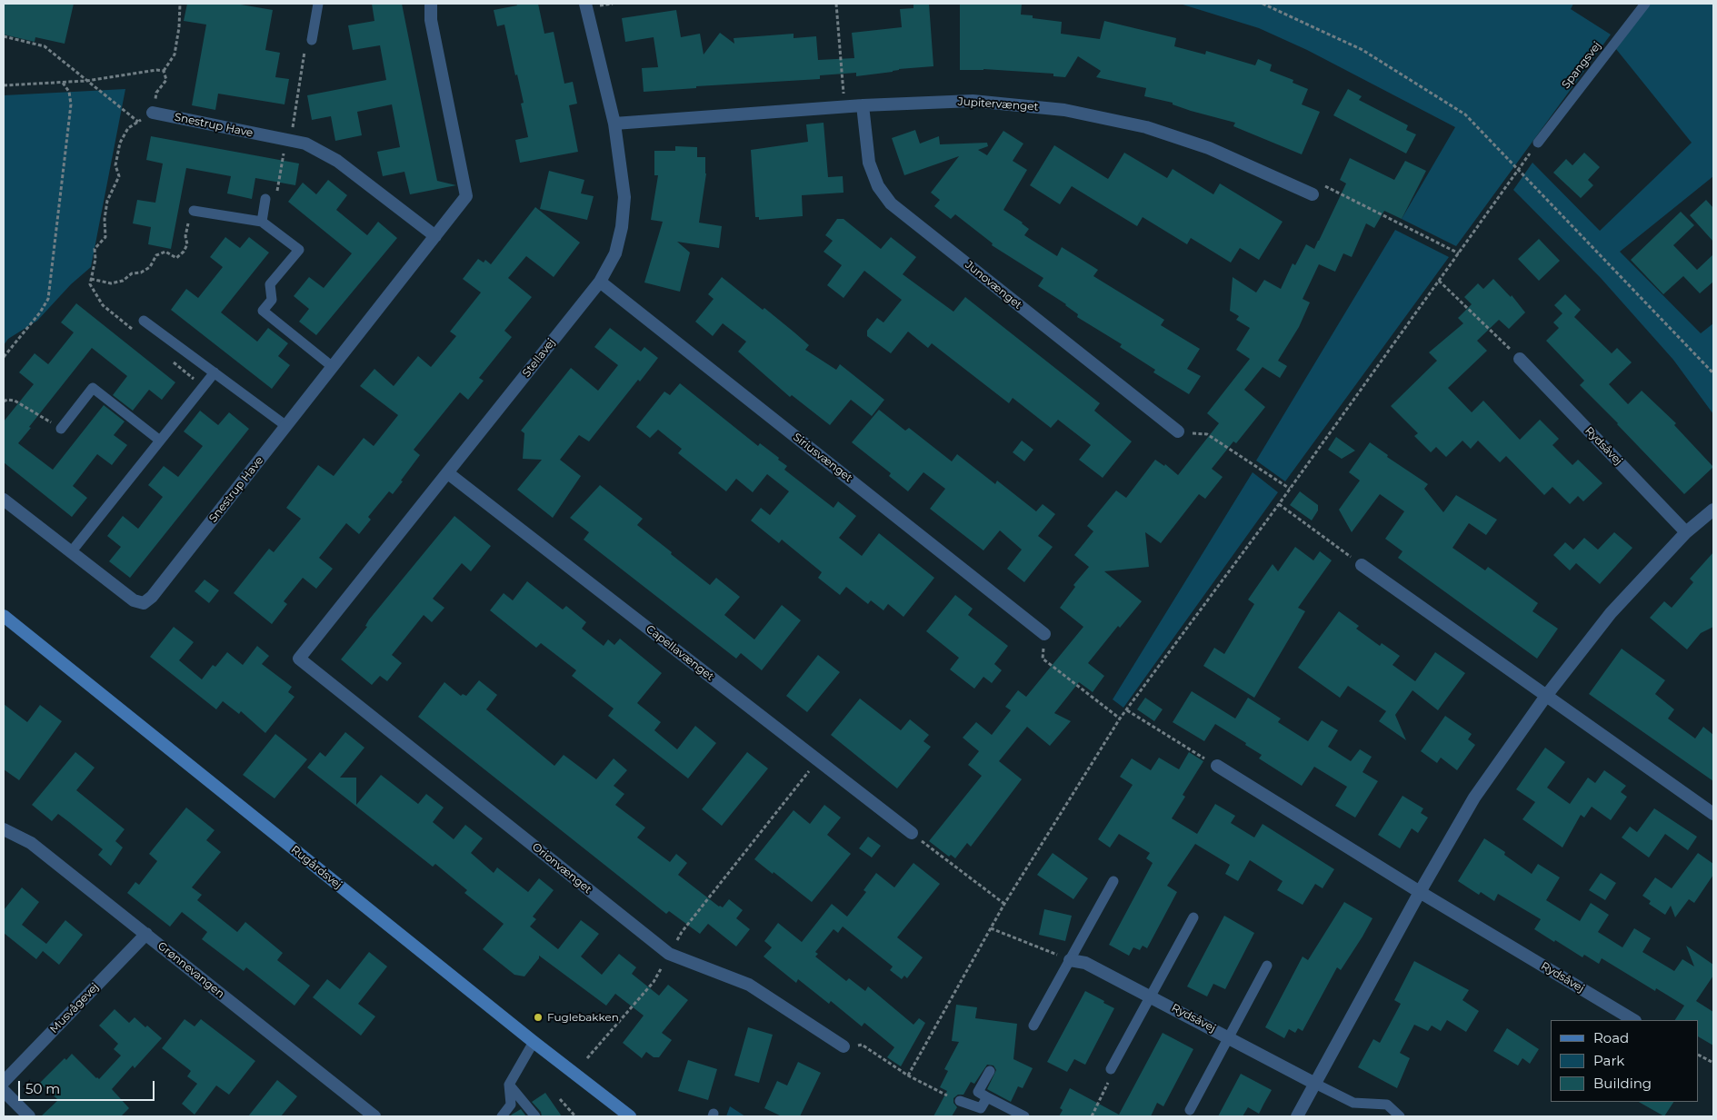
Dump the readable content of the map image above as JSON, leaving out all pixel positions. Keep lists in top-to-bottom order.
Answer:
{
  "streets": {
    "main road": ["Rugårdsvej"],
    "street": [
      "Jupitervænget",
      "Snestrup Have",
      "Junovænget",
      "Stellavej",
      "Rydsåvej",
      "Siriusvænget",
      "Capellavænget",
      "Orionvænget",
      "Grønnevangen",
      "Musvågevej"
    ],
    "lane": ["Spangsvej"]
  },
  "crossings": [
    ["Jupitervænget", "Junovænget"],
    ["Jupitervænget", "Stellavej"],
    ["Stellavej", "Siriusvænget"],
    ["Stellavej", "Capellavænget"],
    ["Stellavej", "Orionvænget"],
    ["Grønnevangen", "Musvågevej"]
  ],
  "places": ["Fuglebakken"],
  "legend": ["Road", "Park", "Building"],
  "scale_bar": "50 m"
}
